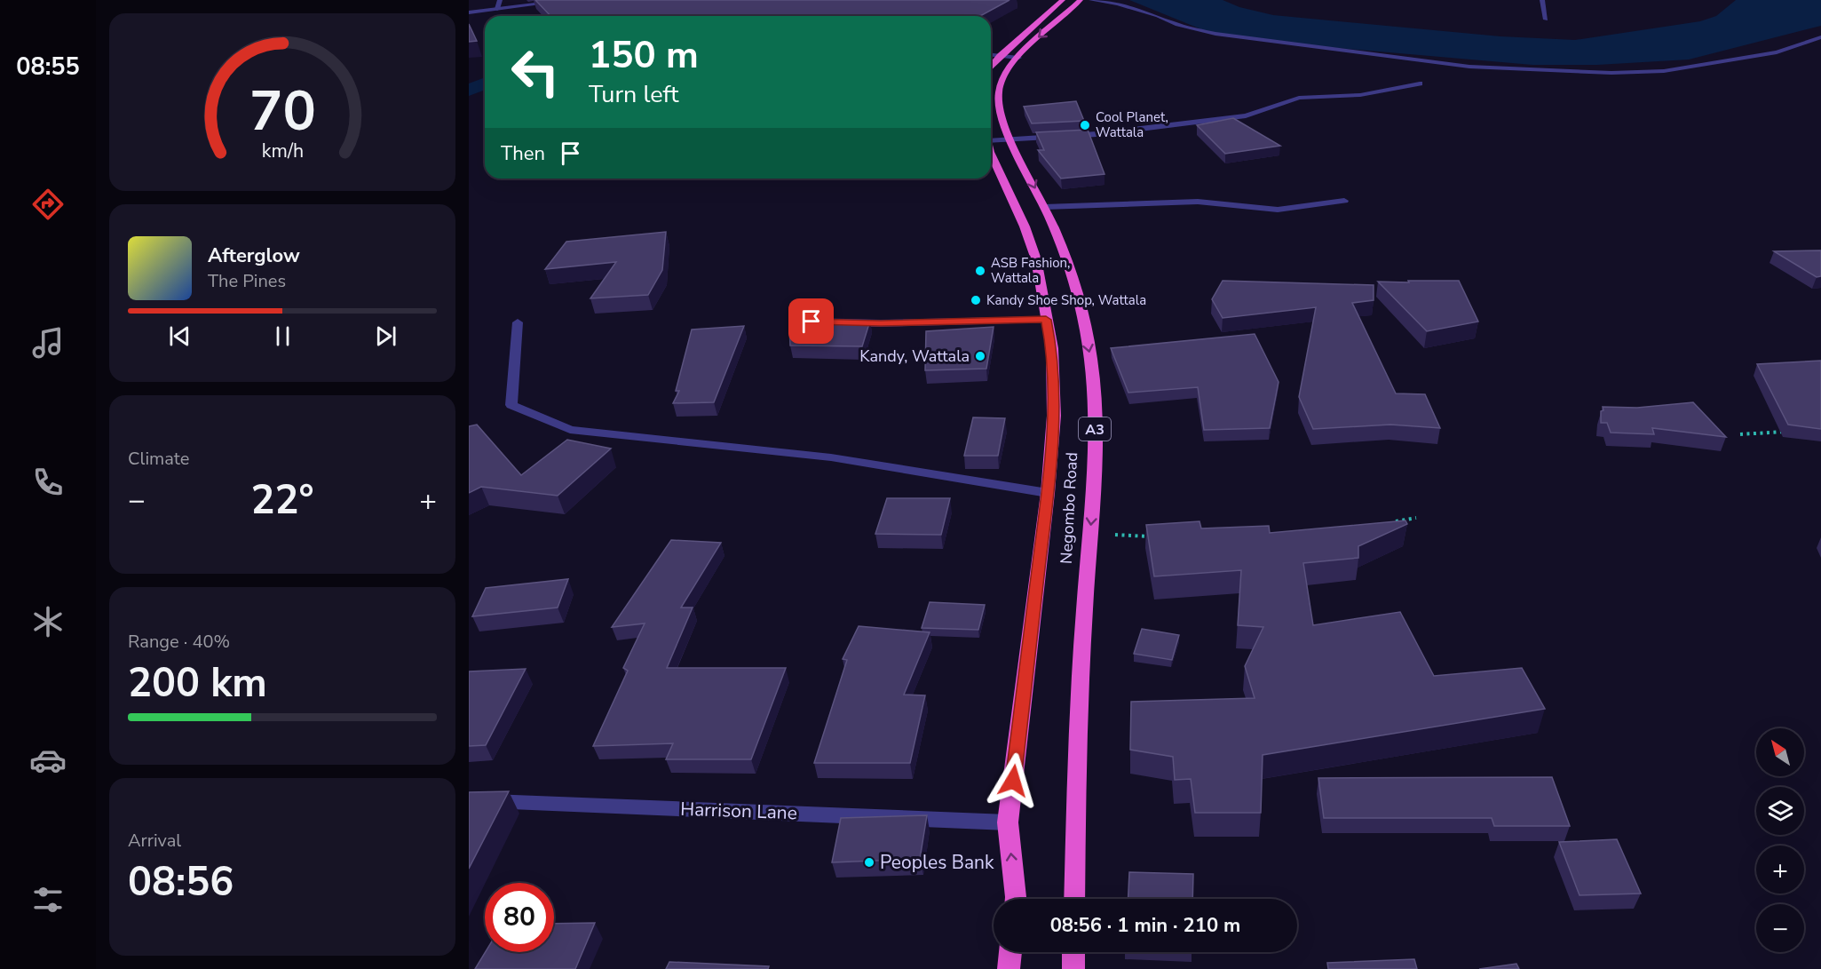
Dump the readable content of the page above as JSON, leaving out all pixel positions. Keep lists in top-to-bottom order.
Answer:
{
  "streets": {
    "highway": ["A3", "Negombo Road"],
    "street": ["Harrison Lane"]
  },
  "crossings": [
    ["Negombo Road", "Harrison Lane"]
  ],
  "places": [
    "Cool Planet, Wattala",
    "ASB Fashion, Wattala",
    "Kandy Shoe Shop, Wattala",
    "Kandy, Wattala",
    "Peoples Bank"
  ],
  "north": "top left",
  "page": {
    "tabs": "08:55",
    "turn": ["150 m", "Turn left"],
    "then": "Then",
    "song": ["Afterglow", "The Pines"],
    "tile": [
      "Climate",
      ["Range · 40%", "200 km"],
      ["Arrival", "08:56"]
    ],
    "heat": ["−", "22°", "+"],
    "map_buttons": ["+", "−"],
    "limit": "80",
    "trip": "08:56 · 1 min · 210 m",
    "gauge": ["70", "km/h"]
  }
}
